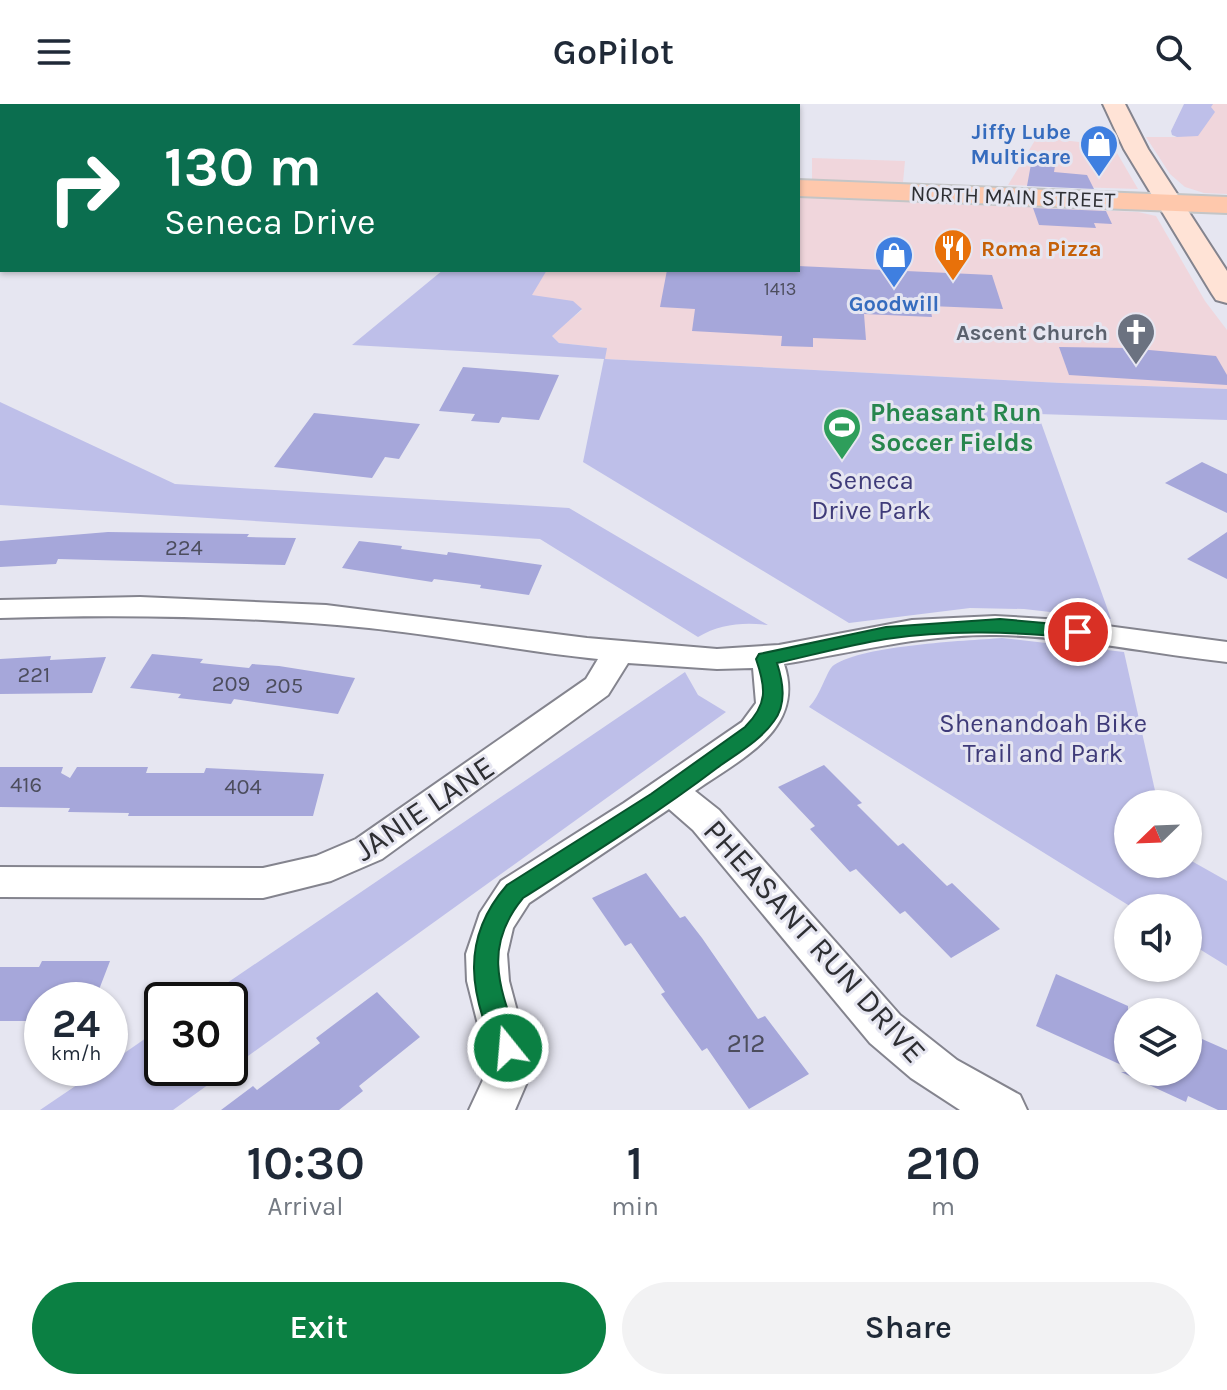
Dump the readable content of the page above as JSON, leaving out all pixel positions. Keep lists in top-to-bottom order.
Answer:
{
  "streets": {
    "main road": ["NORTH MAIN STREET"],
    "street": ["JANIE LANE", "PHEASANT RUN DRIVE"]
  },
  "parks": ["Seneca Drive Park", "Shenandoah Bike Trail and Park"],
  "places": {
    "shop": ["Jiffy Lube Multicare", "Goodwill"],
    "restaurant": ["Roma Pizza"],
    "church": ["Ascent Church"],
    "sports": ["Pheasant Run Soccer Fields"]
  },
  "house_numbers": [
    "1413",
    "224",
    "221",
    "209",
    "205",
    "416",
    "404",
    "212"
  ],
  "north": "bottom left",
  "page": {
    "header": "GoPilot",
    "turn": ["130 m", "Seneca Drive"],
    "speed": "24 km/h",
    "limit": "30",
    "eta": [
      "10:30",
      "Arrival",
      "1",
      "min",
      "210",
      "m"
    ],
    "buttons": ["Exit", "Share"]
  }
}
